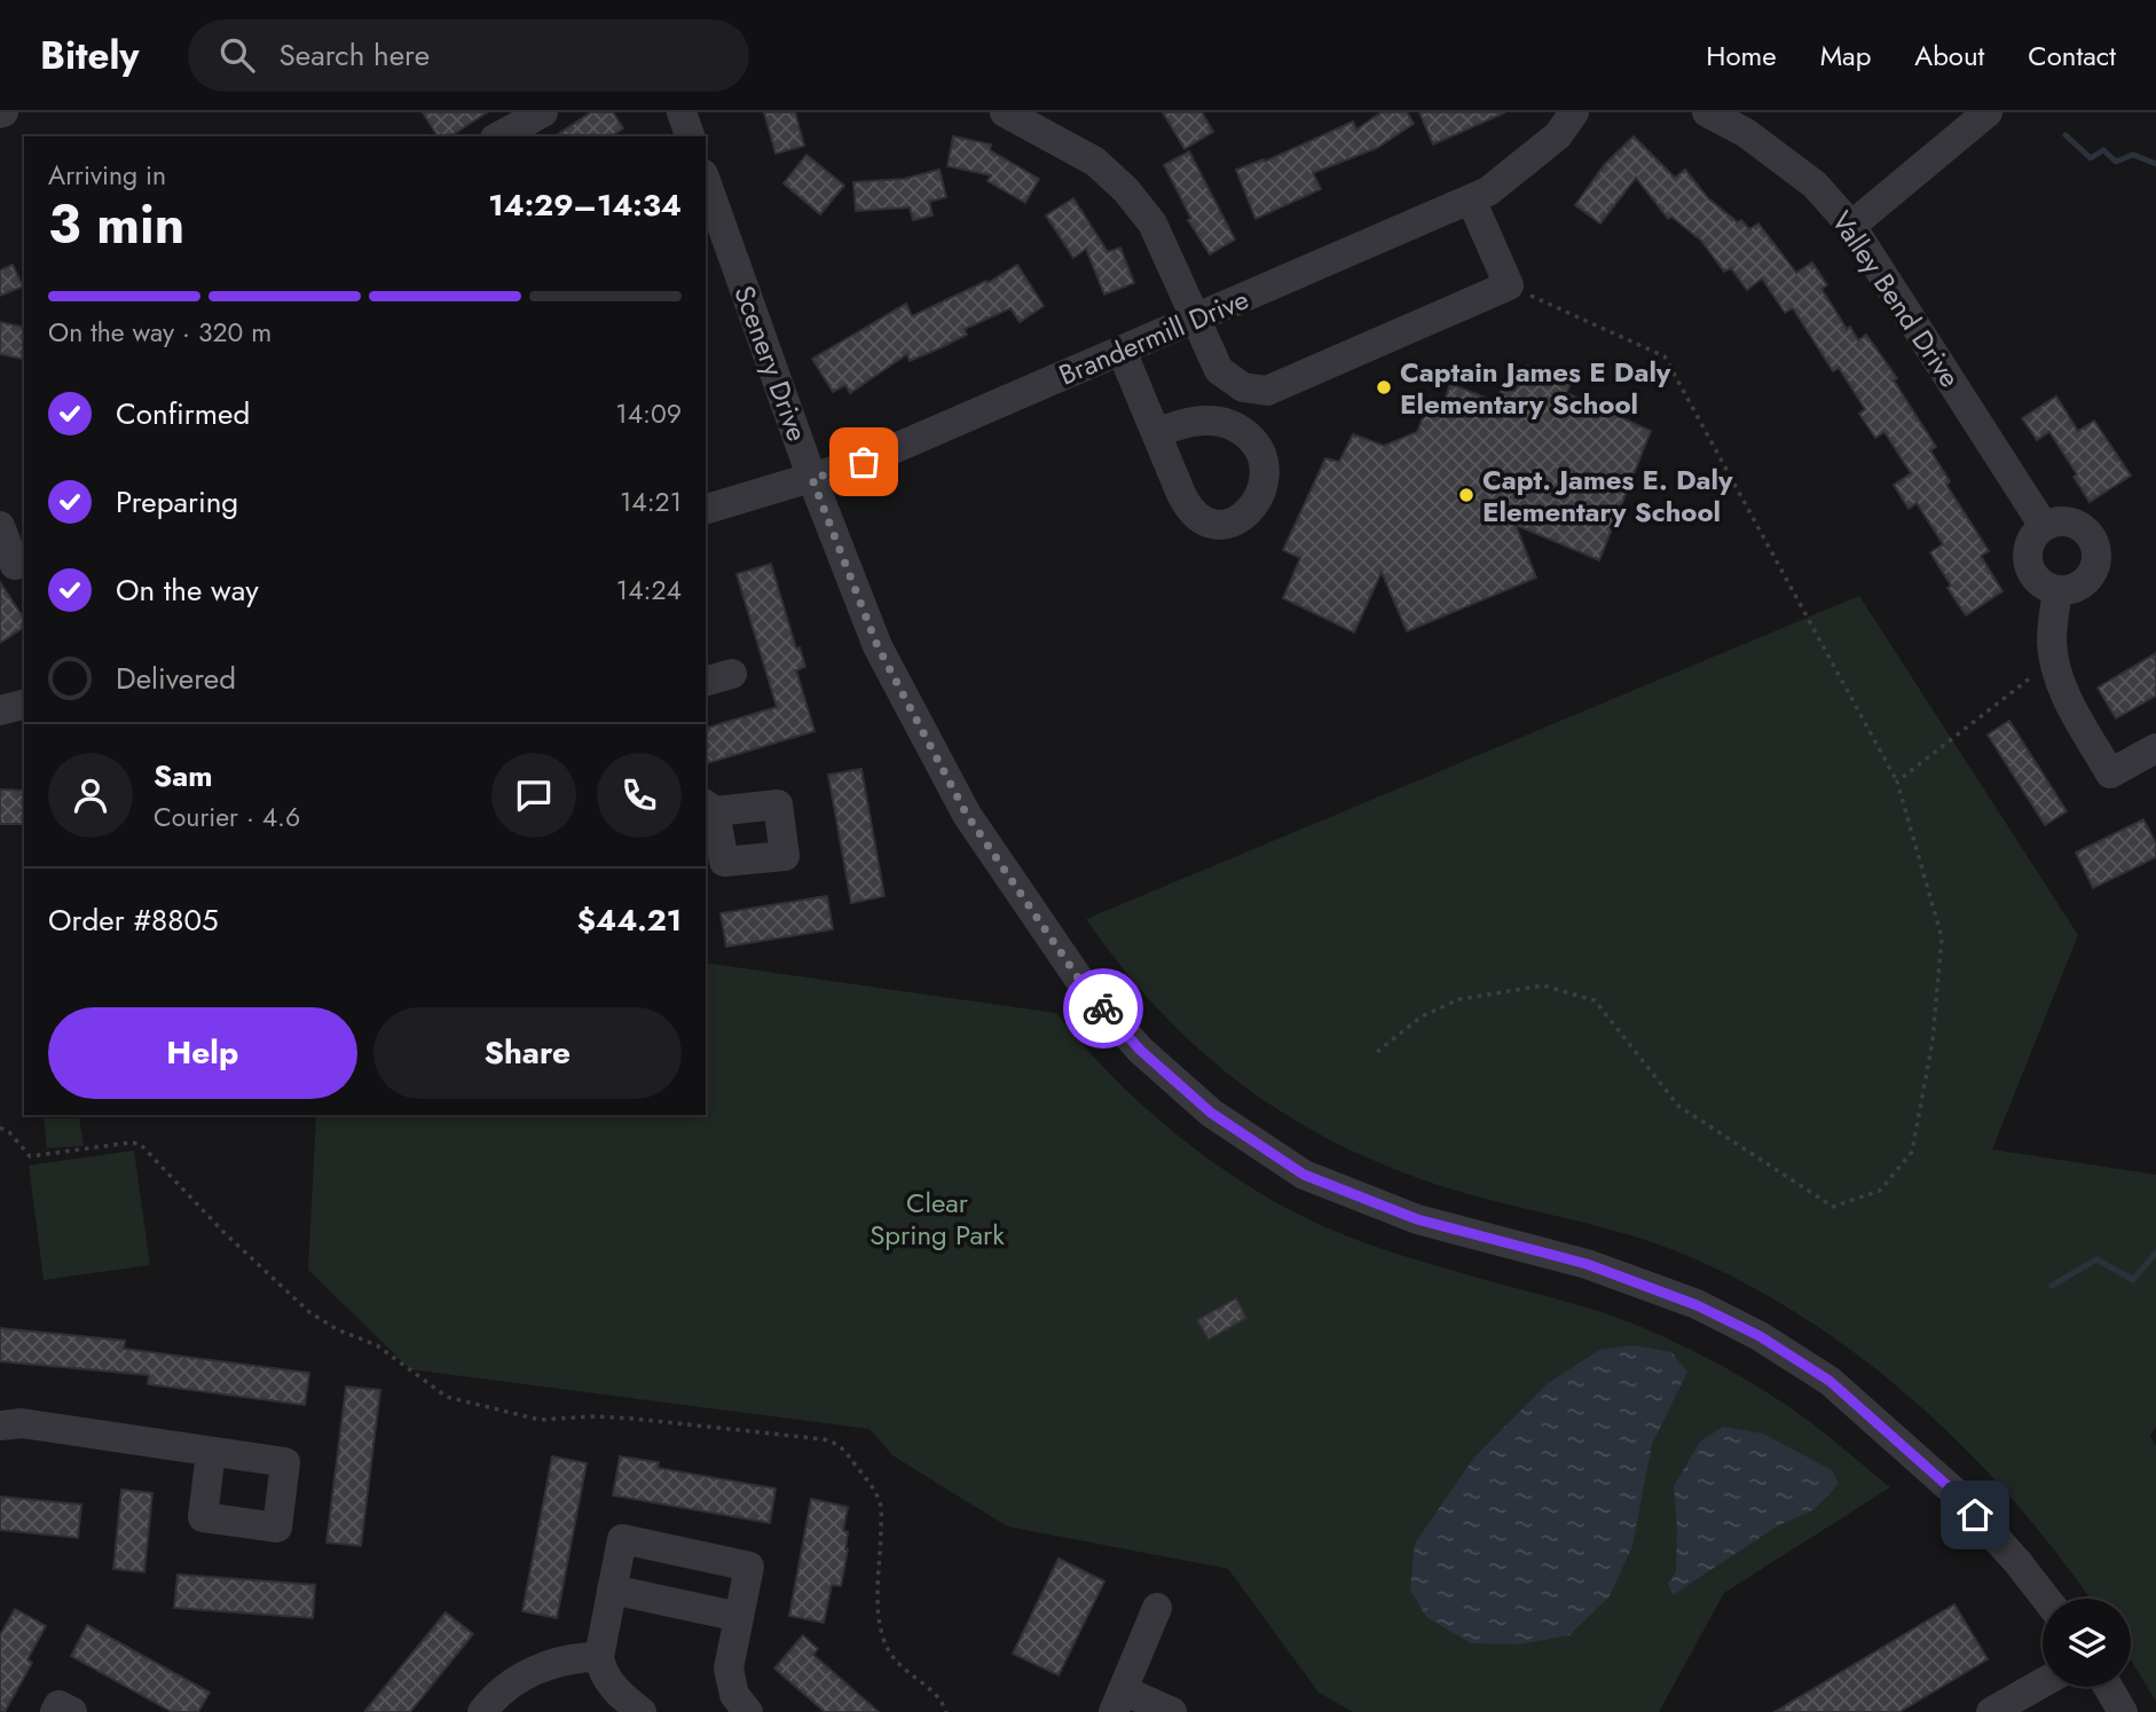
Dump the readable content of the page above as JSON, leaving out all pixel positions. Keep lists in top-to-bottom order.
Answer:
{
  "streets": {
    "street": ["Valley Bend Drive", "Brandermill Drive", "Scenery Drive"]
  },
  "crossings": [
    ["Brandermill Drive", "Scenery Drive"]
  ],
  "parks": ["Clear Spring Park"],
  "places": ["Captain James E Daly Elementary School", "Capt. James E. Daly Elementary School"],
  "page": {
    "header": "Bitely",
    "search": "Search here",
    "nav": [
      "Home",
      "Map",
      "About",
      "Contact"
    ],
    "heading": ["3 min", "Arriving in", "14:29–14:34"],
    "panel": [
      "Sam",
      "Courier · 4.6",
      "Order #8805",
      "$44.21"
    ],
    "bar": "On the way · 320 m",
    "list": [
      ["Confirmed", "14:09"],
      ["Preparing", "14:21"],
      ["On the way", "14:24"],
      "Delivered"
    ],
    "buttons": ["Help", "Share"]
  }
}
